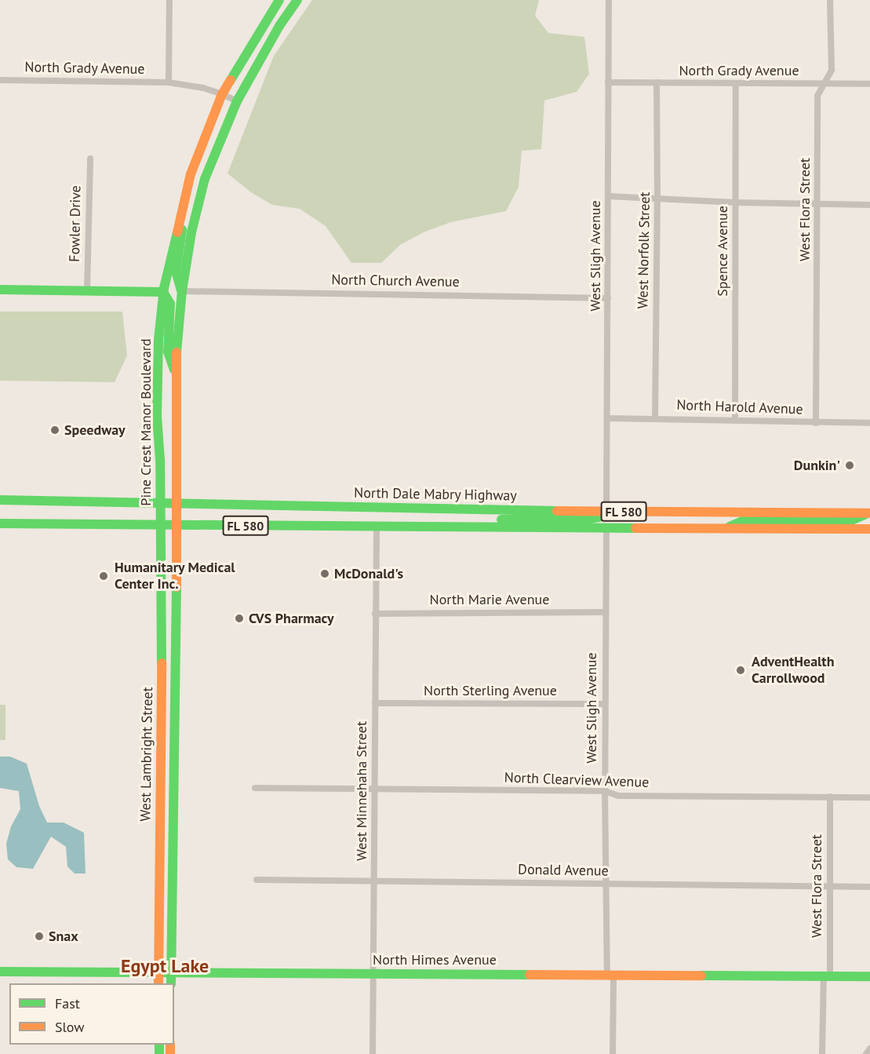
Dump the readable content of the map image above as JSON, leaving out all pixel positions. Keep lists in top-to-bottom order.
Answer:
{
  "streets": {
    "main road": [
      "Pine Crest Manor Boulevard",
      "North Dale Mabry Highway",
      "FL 580",
      "West Lambright Street",
      "North Himes Avenue"
    ],
    "street": [
      "North Grady Avenue",
      "West Flora Street",
      "Fowler Drive",
      "West Norfolk Street",
      "Spence Avenue",
      "West Sligh Avenue",
      "North Church Avenue",
      "North Harold Avenue",
      "North Marie Avenue",
      "North Sterling Avenue",
      "North Clearview Avenue",
      "West Minnehaha Street",
      "Donald Avenue"
    ]
  },
  "crossings": [
    ["North Grady Avenue", "West Flora Street"],
    ["North Grady Avenue", "West Norfolk Street"],
    ["North Grady Avenue", "Spence Avenue"],
    ["North Grady Avenue", "West Sligh Avenue"],
    ["North Grady Avenue", "Pine Crest Manor Boulevard"],
    ["West Flora Street", "North Harold Avenue"],
    ["West Flora Street", "North Clearview Avenue"],
    ["West Flora Street", "Donald Avenue"],
    ["West Flora Street", "North Himes Avenue"],
    ["West Norfolk Street", "North Harold Avenue"],
    ["Spence Avenue", "North Harold Avenue"],
    ["West Sligh Avenue", "North Church Avenue"],
    ["West Sligh Avenue", "North Harold Avenue"],
    ["West Sligh Avenue", "North Dale Mabry Highway"],
    ["West Sligh Avenue", "FL 580"],
    ["West Sligh Avenue", "North Marie Avenue"],
    ["West Sligh Avenue", "North Sterling Avenue"],
    ["West Sligh Avenue", "North Clearview Avenue"],
    ["West Sligh Avenue", "Donald Avenue"],
    ["West Sligh Avenue", "North Himes Avenue"],
    ["North Church Avenue", "Pine Crest Manor Boulevard"],
    ["Pine Crest Manor Boulevard", "North Dale Mabry Highway"],
    ["Pine Crest Manor Boulevard", "FL 580"],
    ["Pine Crest Manor Boulevard", "West Lambright Street"],
    ["FL 580", "West Lambright Street"],
    ["FL 580", "West Minnehaha Street"],
    ["North Marie Avenue", "West Minnehaha Street"],
    ["North Sterling Avenue", "West Minnehaha Street"],
    ["West Lambright Street", "North Himes Avenue"],
    ["North Clearview Avenue", "West Minnehaha Street"],
    ["West Minnehaha Street", "Donald Avenue"],
    ["West Minnehaha Street", "North Himes Avenue"]
  ],
  "districts": ["Egypt Lake"],
  "places": [
    "Speedway",
    "Dunkin'",
    "McDonald's",
    "Humanitary Medical Center Inc.",
    "CVS Pharmacy",
    "AdventHealth Carrollwood",
    "Snax"
  ],
  "legend": ["Fast", "Slow"]
}
